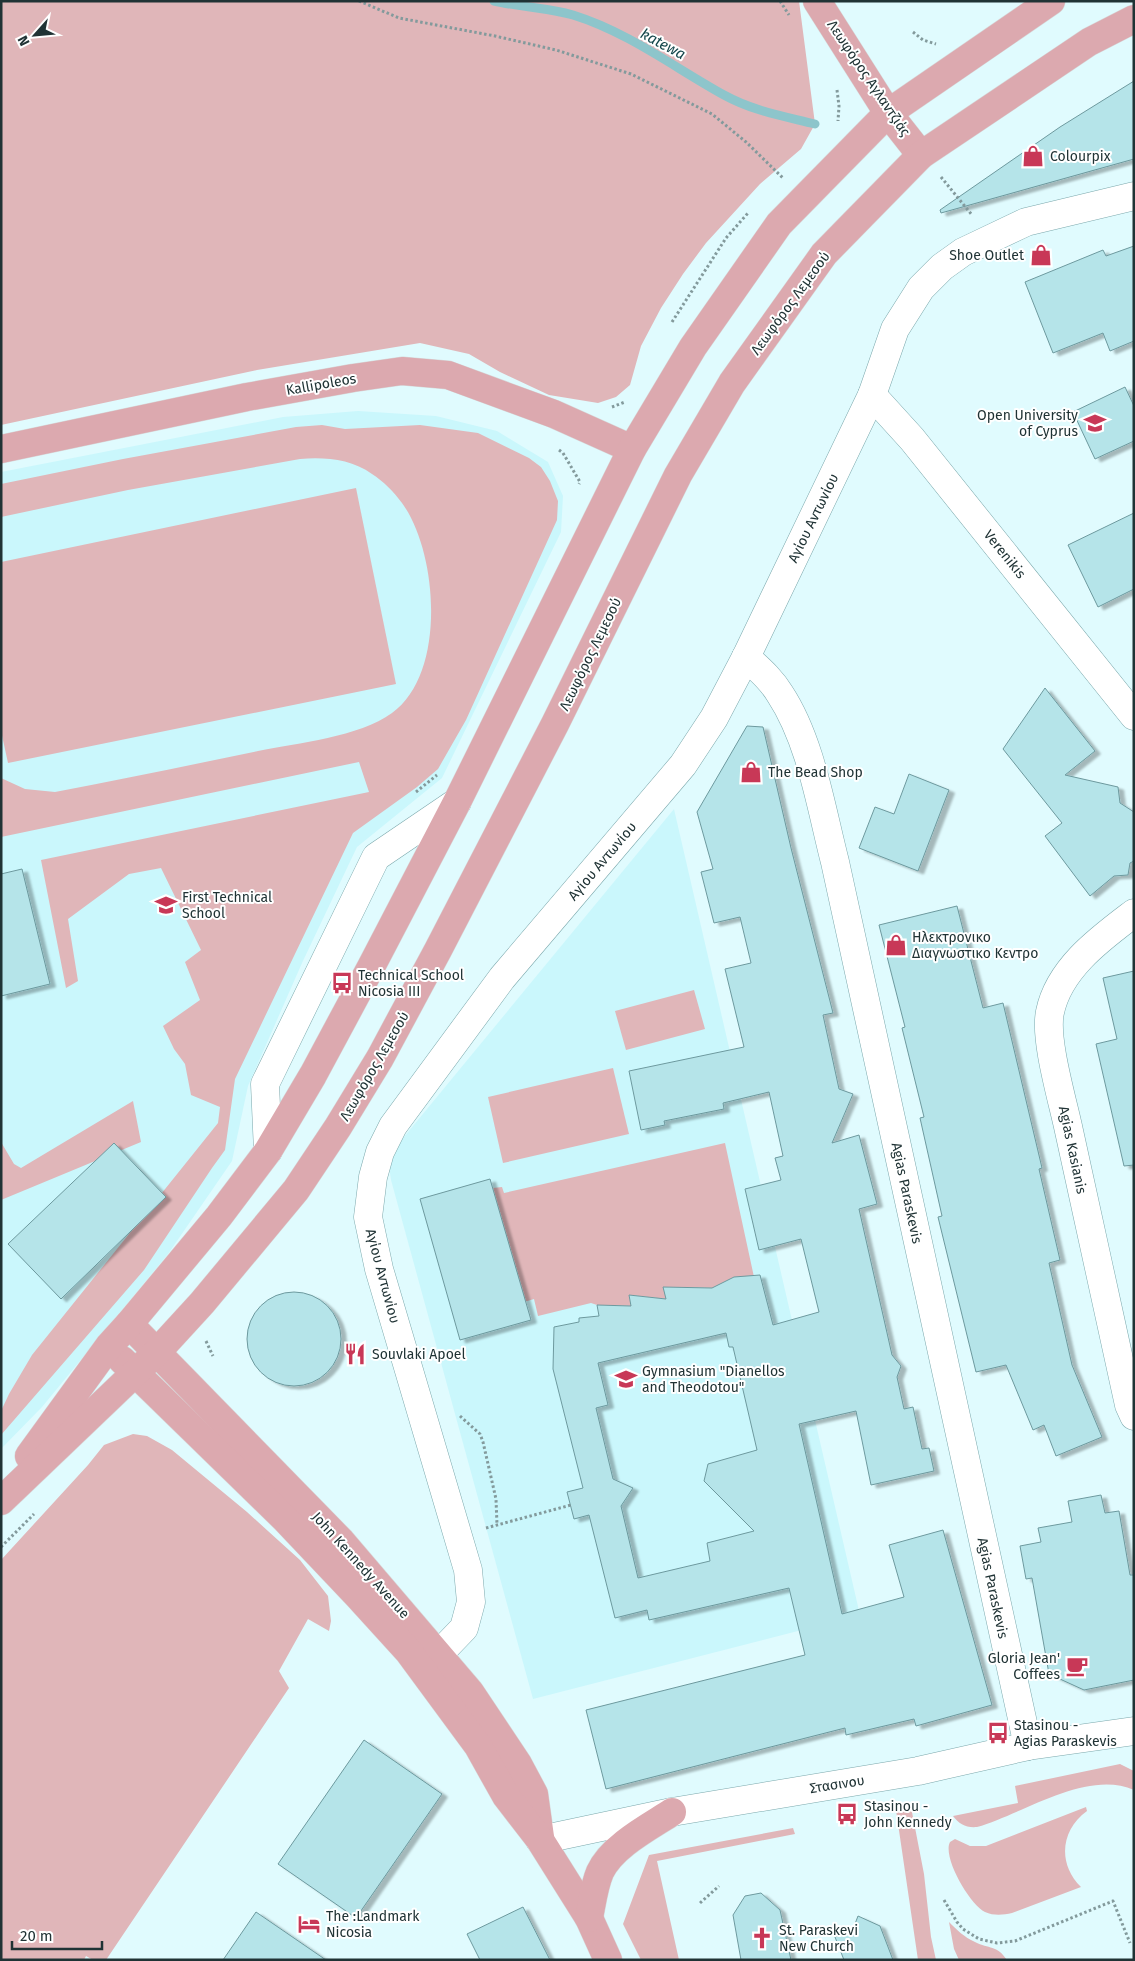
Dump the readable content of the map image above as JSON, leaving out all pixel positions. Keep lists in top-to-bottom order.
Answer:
{
  "streets": {
    "main road": [
      "Λεωφόρος Αγλαντζιάς",
      "Λεωφόρος Λεμεσού",
      "Kallipoleos",
      "John Kennedy Avenue"
    ],
    "street": [
      "Αγίου Αντωνίου",
      "Verenikis",
      "Agias Kasianis",
      "Agias Paraskevis",
      "Στασινου"
    ]
  },
  "crossings": [
    ["Λεωφόρος Αγλαντζιάς", "Λεωφόρος Λεμεσού"],
    ["Λεωφόρος Λεμεσού", "John Kennedy Avenue"],
    ["Αγίου Αντωνίου", "Verenikis"],
    ["Αγίου Αντωνίου", "Agias Paraskevis"],
    ["Αγίου Αντωνίου", "John Kennedy Avenue"],
    ["Agias Paraskevis", "Στασινου"],
    ["John Kennedy Avenue", "Στασινου"]
  ],
  "water": ["katewa"],
  "places": {
    "shop": [
      "Colourpix",
      "Shoe Outlet",
      "The Bead Shop",
      "Ηλεκτρονικο Διαγνωστικο Κεντρο"
    ],
    "school or university": ["Open University of Cyprus", "First Technical School", "Gymnasium \"Dianellos and Theodotou\""],
    "bus stop": ["Technical School Nicosia III", "Stasinou - Agias Paraskevis", "Stasinou - John Kennedy"],
    "restaurant": ["Souvlaki Apoel"],
    "cafe": ["Gloria Jean' Coffees"],
    "hotel": ["The :Landmark Nicosia"],
    "church": ["St. Paraskevi New Church"]
  },
  "scale_bar": "20 m",
  "north": "bottom left"
}
